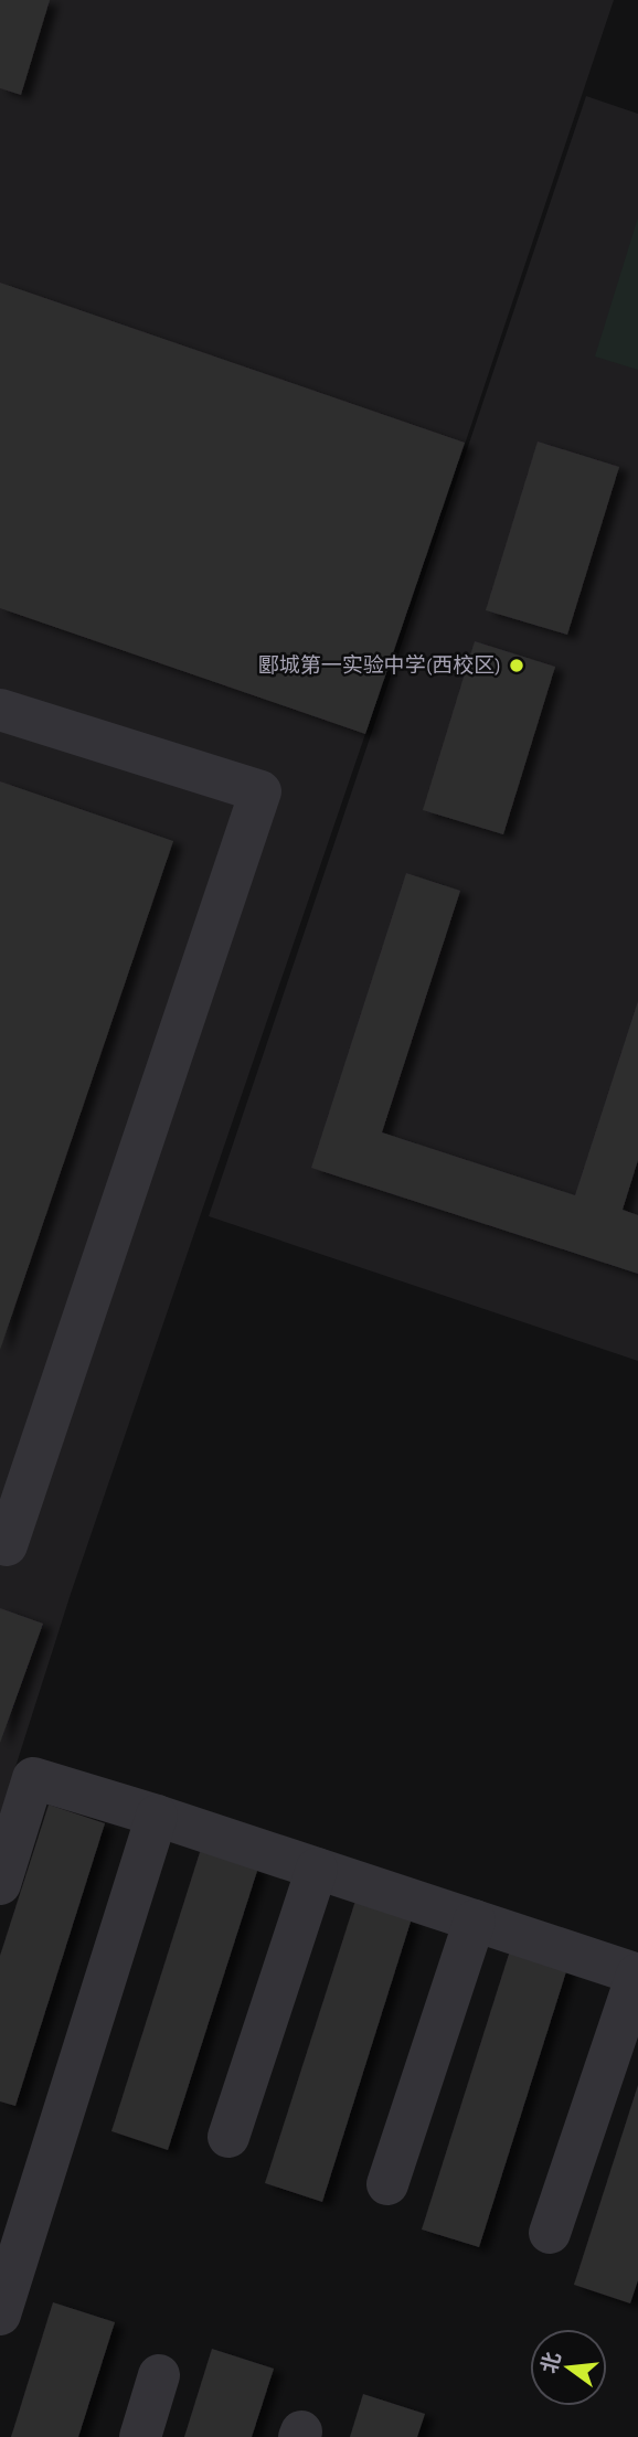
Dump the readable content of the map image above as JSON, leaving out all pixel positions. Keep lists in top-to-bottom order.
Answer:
{
  "places": ["郾城第一实验中学(西校区)"],
  "north": "left"
}
